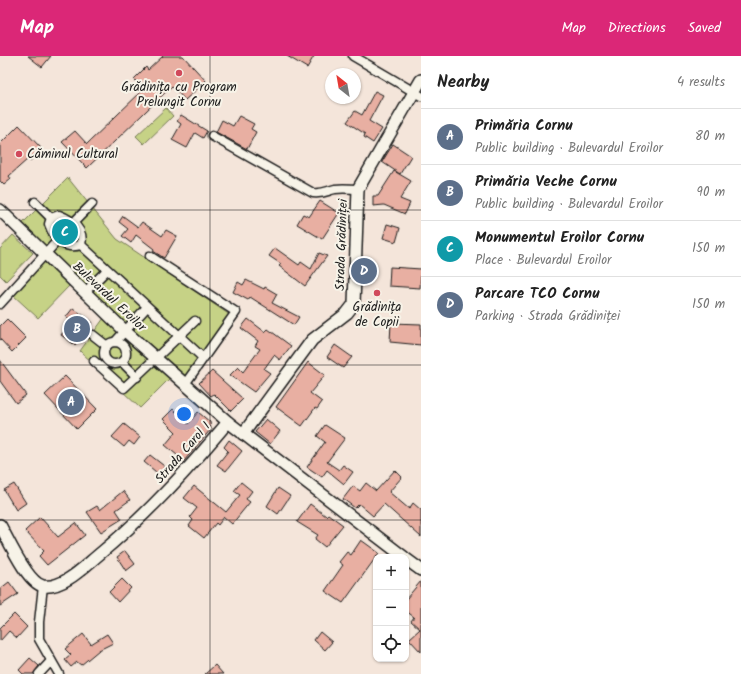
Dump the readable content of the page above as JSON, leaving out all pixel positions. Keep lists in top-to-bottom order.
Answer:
{
  "streets": {
    "main road": ["Strada Grădiniței", "Bulevardul Eroilor", "Strada Carol I"]
  },
  "crossings": [
    ["Strada Grădiniței", "Strada Carol I"],
    ["Bulevardul Eroilor", "Strada Carol I"]
  ],
  "places": ["Grădinița cu Program Prelungit Cornu", "Căminul Cultural", "Grădinița de Copii"],
  "north": "top left",
  "page": {
    "header": "Map",
    "nav": ["Map", "Directions", "Saved"],
    "heading": ["Nearby", "4 results"],
    "list": [
      {
        "mark": "A",
        "name": "Primăria Cornu",
        "note": "Public building · Bulevardul Eroilor",
        "value": "80 m"
      },
      {
        "mark": "B",
        "name": "Primăria Veche Cornu",
        "note": "Public building · Bulevardul Eroilor",
        "value": "90 m"
      },
      {
        "mark": "C",
        "name": "Monumentul Eroilor Cornu",
        "note": "Place · Bulevardul Eroilor",
        "value": "150 m"
      },
      {
        "mark": "D",
        "name": "Parcare TCO Cornu",
        "note": "Parking · Strada Grădiniței",
        "value": "150 m"
      }
    ],
    "pins": [
      "C",
      "D",
      "B",
      "A"
    ],
    "map_buttons": ["+", "−"]
  }
}
